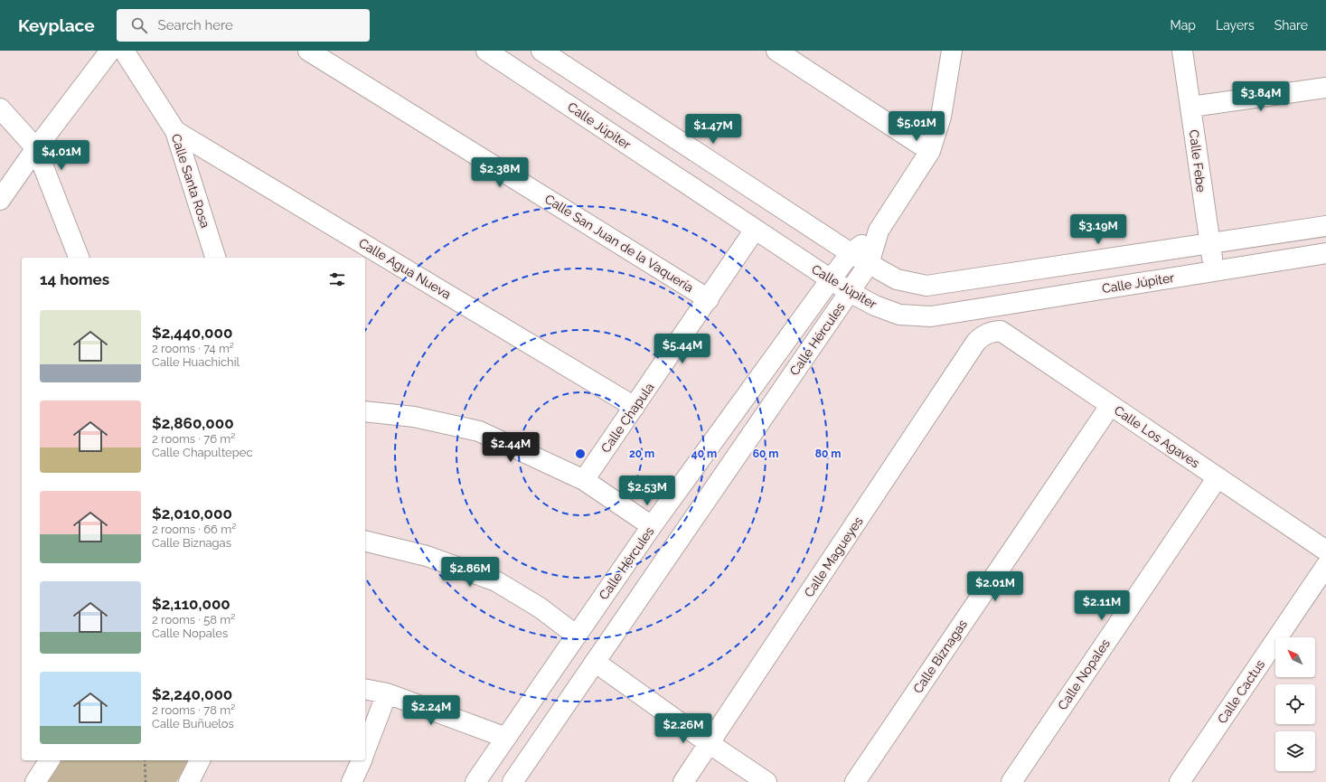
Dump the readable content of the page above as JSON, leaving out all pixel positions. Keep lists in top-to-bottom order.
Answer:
{
  "streets": {
    "street": [
      "Calle Júpiter",
      "Calle Febe",
      "Calle Santa Rosa",
      "Calle San Juan de la Vaquería",
      "Calle Agua Nueva",
      "Calle Hércules",
      "Calle Chapula",
      "Calle Los Agaves",
      "Calle Magueyes",
      "Calle Biznagas",
      "Calle Nopales",
      "Calle Cactus"
    ]
  },
  "crossings": [
    ["Calle Júpiter", "Calle Febe"],
    ["Calle Júpiter", "Calle Hércules"],
    ["Calle Júpiter", "Calle Chapula"],
    ["Calle Santa Rosa", "Calle Agua Nueva"],
    ["Calle San Juan de la Vaquería", "Calle Chapula"],
    ["Calle Agua Nueva", "Calle Chapula"],
    ["Calle Los Agaves", "Calle Magueyes"],
    ["Calle Los Agaves", "Calle Biznagas"],
    ["Calle Los Agaves", "Calle Nopales"]
  ],
  "north": "top left",
  "page": {
    "header": "Keyplace",
    "search": "Search here",
    "nav": ["Map", "Layers", "Share"],
    "price": [
      "$3.84M",
      "$5.01M",
      "$1.47M",
      "$4.01M",
      "$2.38M",
      "$3.19M",
      "$5.44M",
      "$2.44M",
      "$2.53M",
      "$2.86M",
      "$2.01M",
      "$2.11M",
      "$2.24M",
      "$2.26M"
    ],
    "heading": "14 homes",
    "list": [
      {
        "name": "$2,440,000",
        "note": "2 rooms · 74 m² · Calle Huachichil"
      },
      {
        "name": "$2,860,000",
        "note": "2 rooms · 76 m² · Calle Chapultepec"
      },
      {
        "name": "$2,010,000",
        "note": "2 rooms · 66 m² · Calle Biznagas"
      },
      {
        "name": "$2,110,000",
        "note": "2 rooms · 58 m² · Calle Nopales"
      },
      {
        "name": "$2,240,000",
        "note": "2 rooms · 78 m² · Calle Buñuelos"
      }
    ]
  },
  "rings": [
    "20 m",
    "40 m",
    "60 m",
    "80 m"
  ]
}
